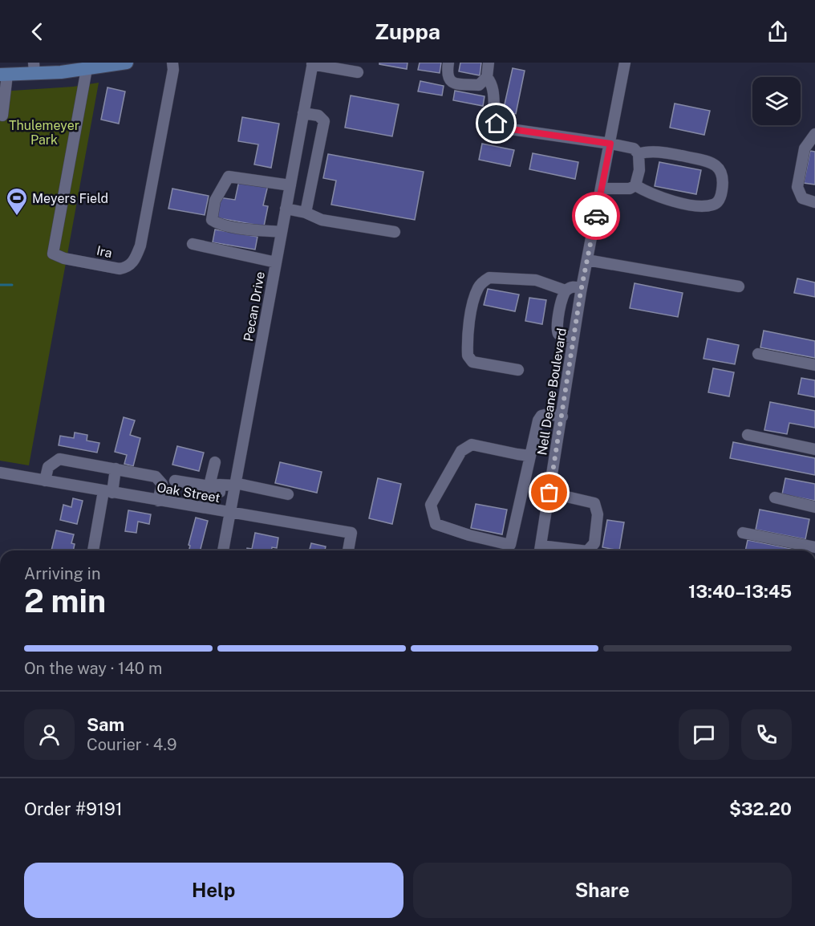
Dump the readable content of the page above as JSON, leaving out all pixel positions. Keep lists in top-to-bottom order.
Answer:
{
  "streets": {
    "street": [
      "Ira",
      "Pecan Drive",
      "Nell Deane Boulevard",
      "Oak Street"
    ]
  },
  "crossings": [
    ["Pecan Drive", "Oak Street"]
  ],
  "parks": ["Thulemeyer Park"],
  "places": {
    "sports": ["Meyers Field"]
  },
  "page": {
    "header": "Zuppa",
    "heading": ["2 min", "Arriving in", "13:40–13:45"],
    "panel": [
      "Sam",
      "Courier · 4.9",
      "Order #9191",
      "$32.20"
    ],
    "bar": "On the way · 140 m",
    "buttons": ["Help", "Share"]
  }
}
